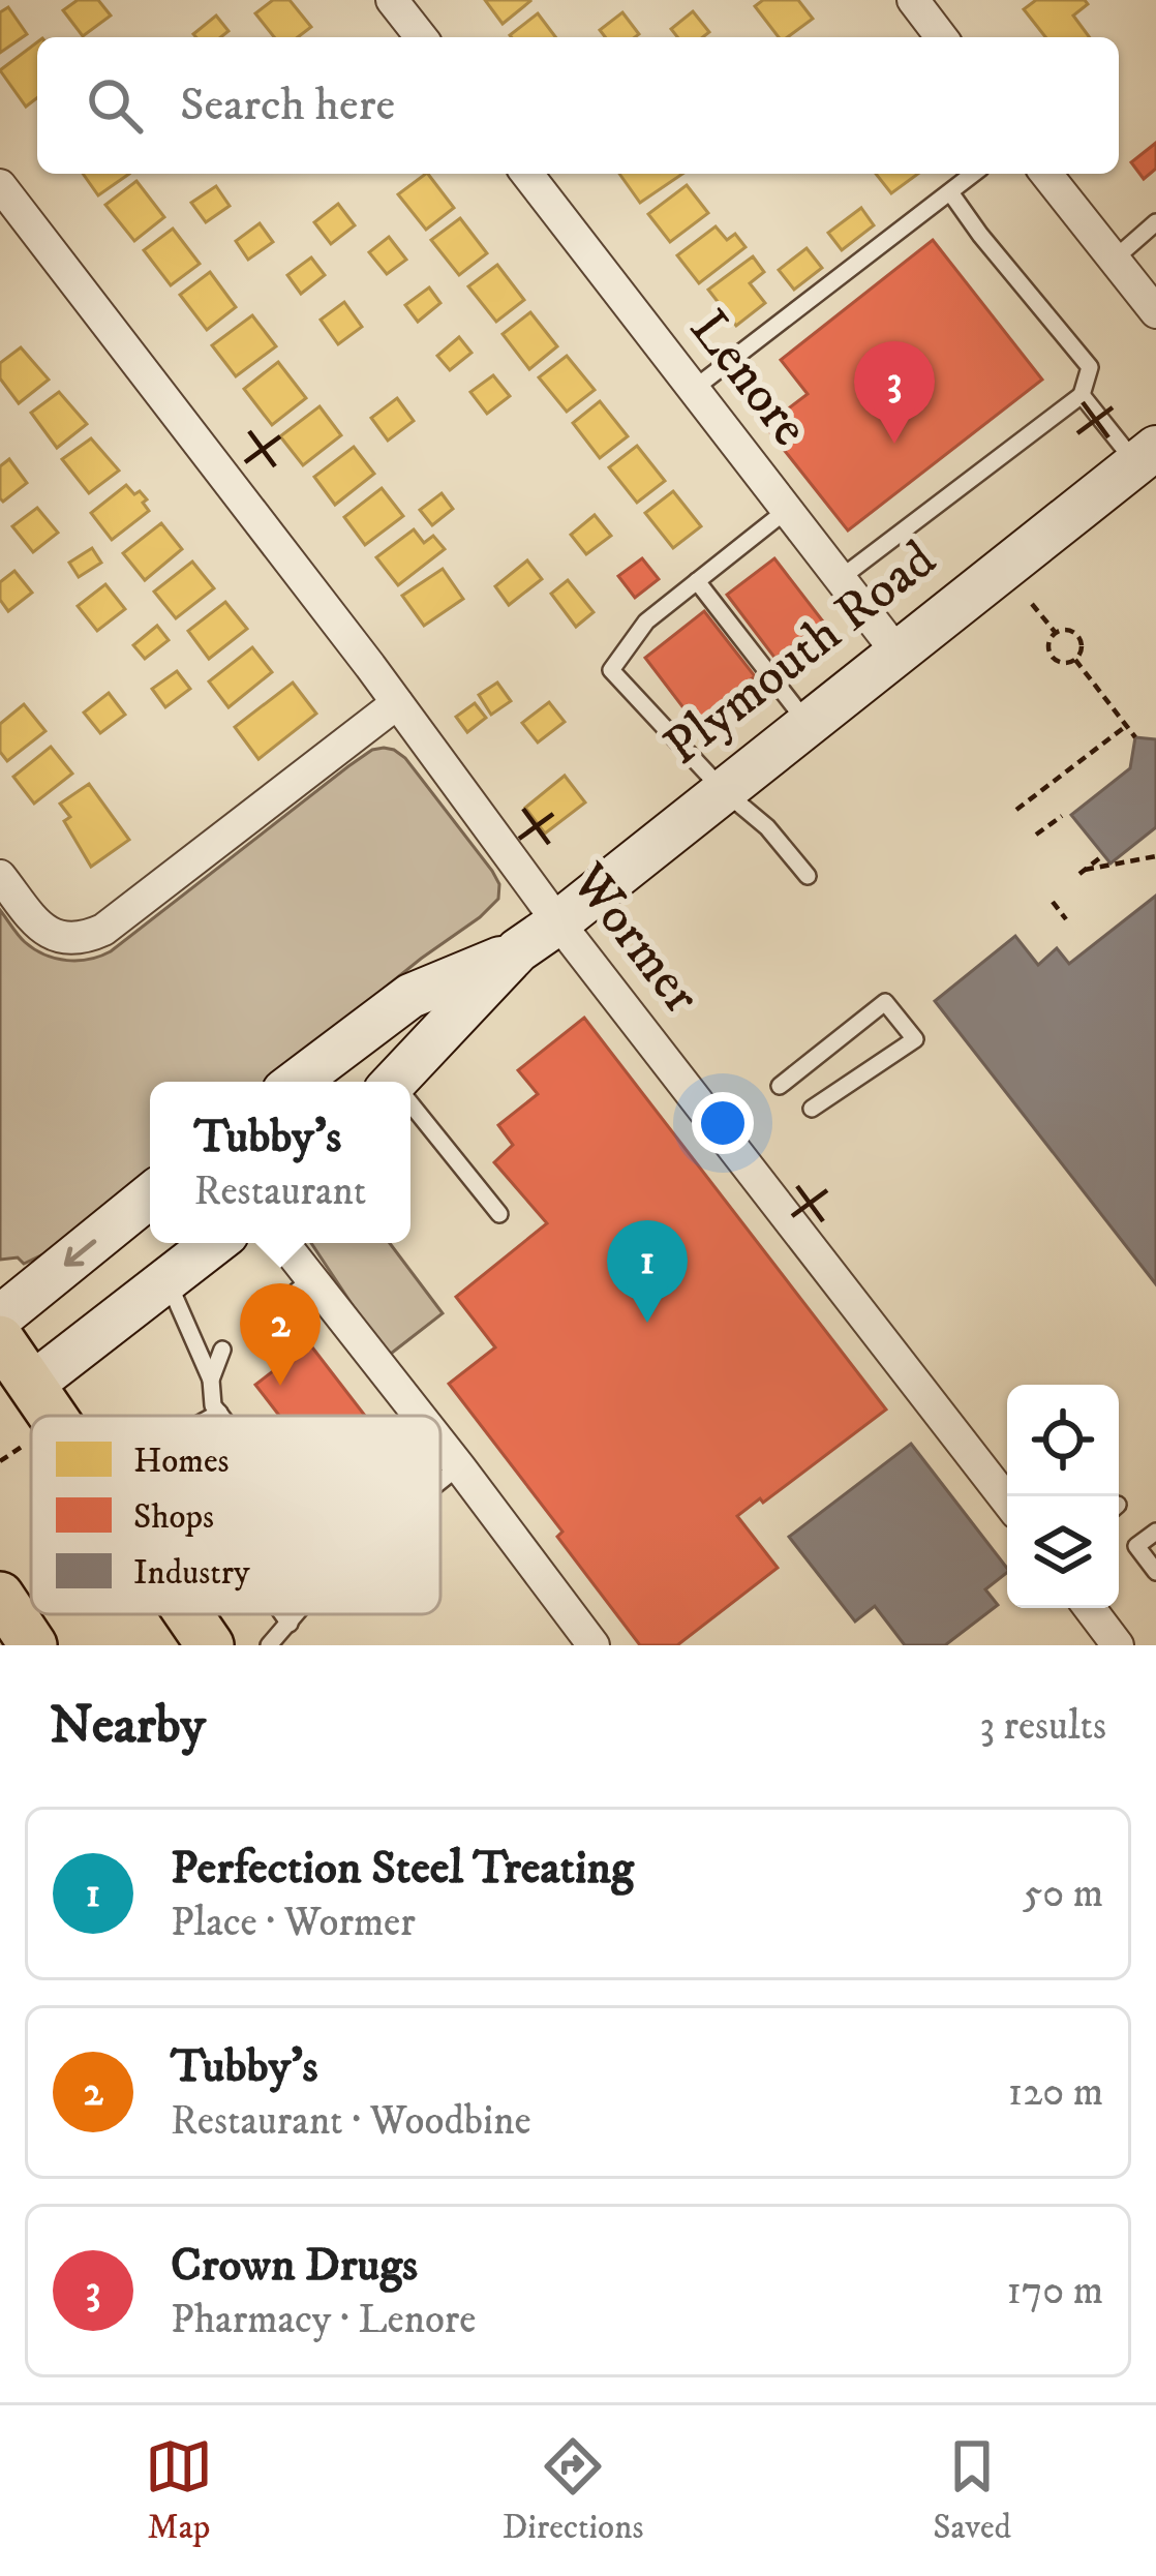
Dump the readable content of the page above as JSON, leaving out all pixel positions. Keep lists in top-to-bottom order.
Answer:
{
  "streets": {
    "main road": ["Plymouth Road"],
    "street": ["Lenore", "Wormer"]
  },
  "crossings": [
    ["Lenore", "Plymouth Road"],
    ["Plymouth Road", "Wormer"]
  ],
  "legend": ["Homes", "Shops", "Industry"],
  "page": {
    "search": "Search here",
    "pins": ["3", "1", "2"],
    "popup": ["Tubby's", "Restaurant"],
    "heading": ["Nearby", "3 results"],
    "list": [
      {
        "mark": "1",
        "name": "Perfection Steel Treating",
        "note": "Place · Wormer",
        "value": "50 m"
      },
      {
        "mark": "2",
        "name": "Tubby's",
        "note": "Restaurant · Woodbine",
        "value": "120 m"
      },
      {
        "mark": "3",
        "name": "Crown Drugs",
        "note": "Pharmacy · Lenore",
        "value": "170 m"
      }
    ],
    "nav": ["Map", "Directions", "Saved"]
  }
}
